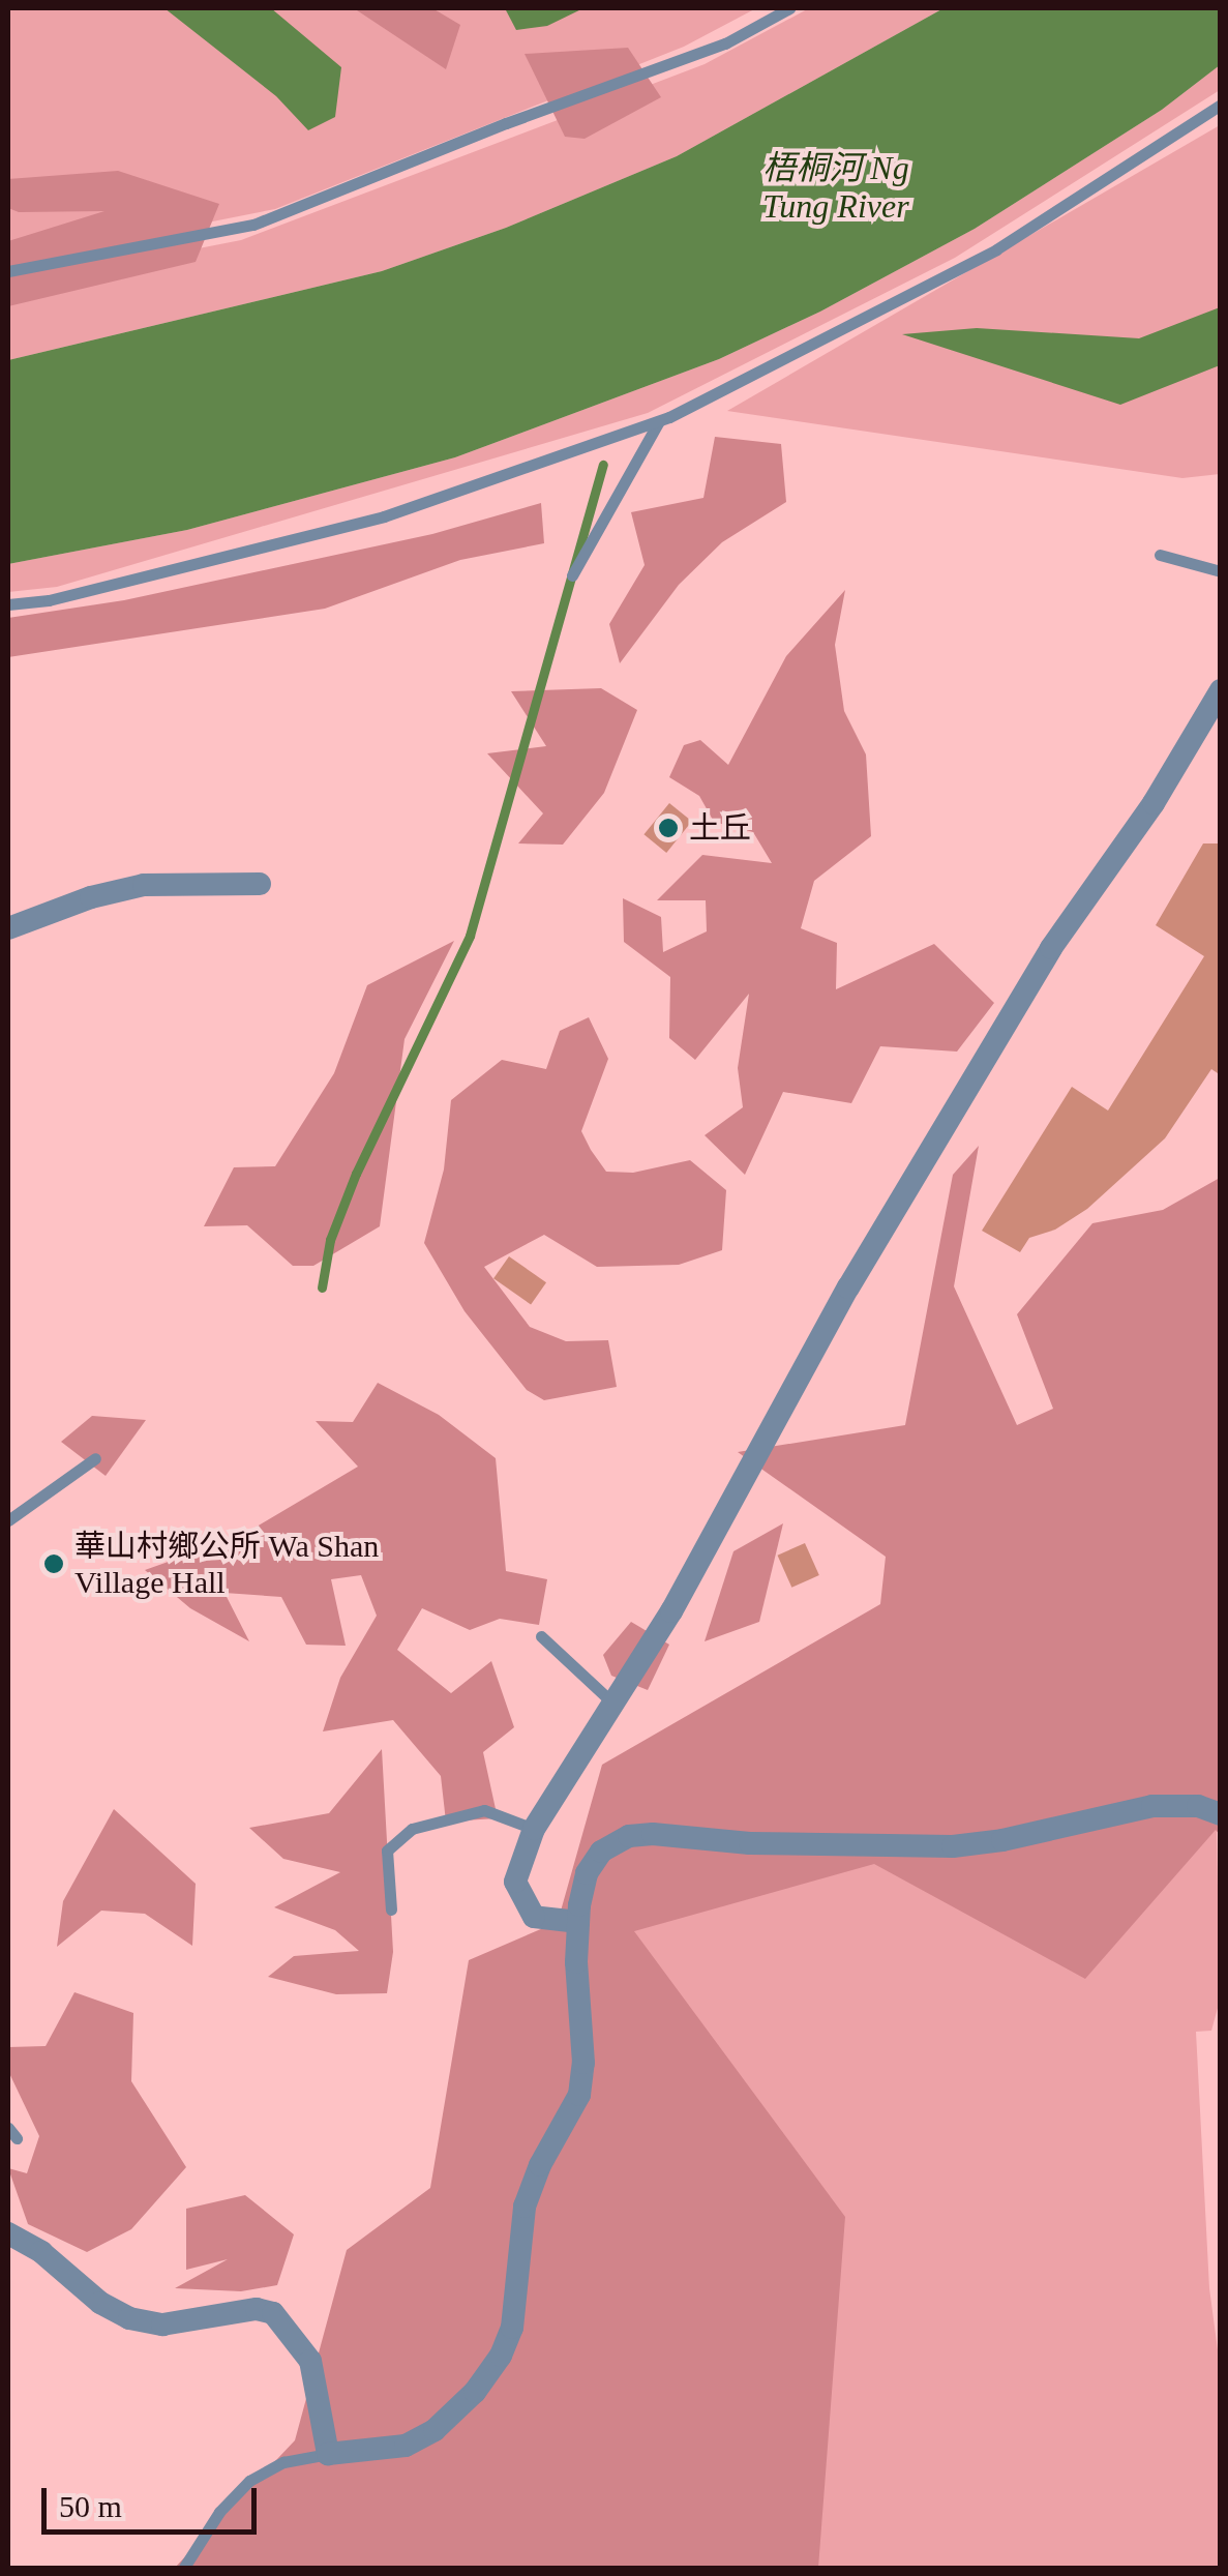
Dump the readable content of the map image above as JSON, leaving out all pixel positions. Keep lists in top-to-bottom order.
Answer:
{
  "water": ["梧桐河 Ng Tung River"],
  "places": ["土丘", "華山村鄉公所 Wa Shan Village Hall"],
  "scale_bar": "50 m"
}
